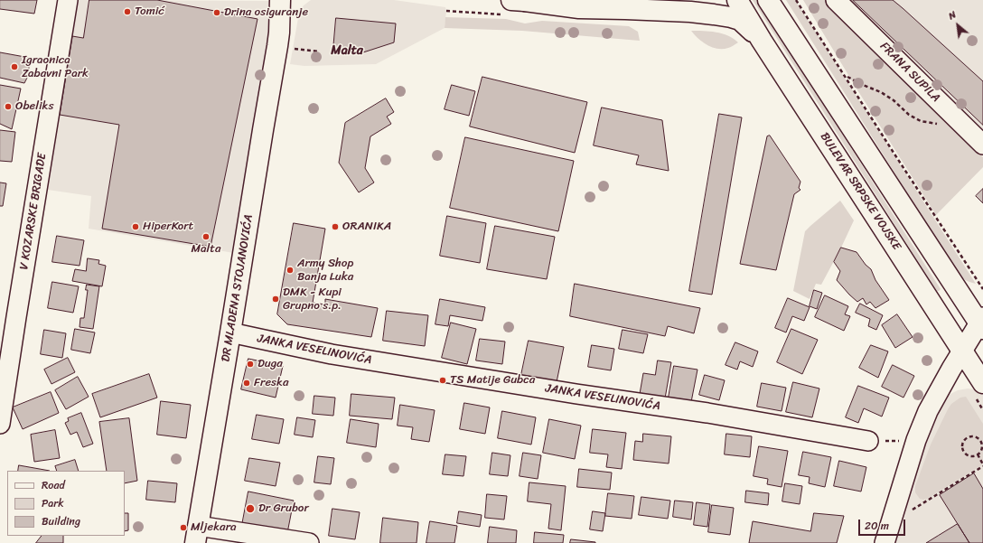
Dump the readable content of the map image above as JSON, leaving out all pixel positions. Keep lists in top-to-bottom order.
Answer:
{
  "streets": {
    "main road": ["BULEVAR SRPSKE VOJSKE", "DR MLADENA STOJANOVIĆA"],
    "street": ["FRANA SUPILA", "V KOZARSKE BRIGADE", "JANKA VESELINOVIĆA"]
  },
  "crossings": [
    ["DR MLADENA STOJANOVIĆA", "JANKA VESELINOVIĆA"]
  ],
  "districts": ["Malta"],
  "places": [
    "Tomić",
    "Drina osiguranje",
    "Igraonica Zabavni Park",
    "Obeliks",
    "HiperKort",
    "ORANIKA",
    "Malta",
    "Army Shop Banja Luka",
    "DMK - Kupi Grupno s.p.",
    "Duga",
    "TS Matije Gubca",
    "Freska",
    "Dr Grubor",
    "Mljekara"
  ],
  "legend": ["Road", "Park", "Building"],
  "scale_bar": "20 m",
  "north": "top left"
}
